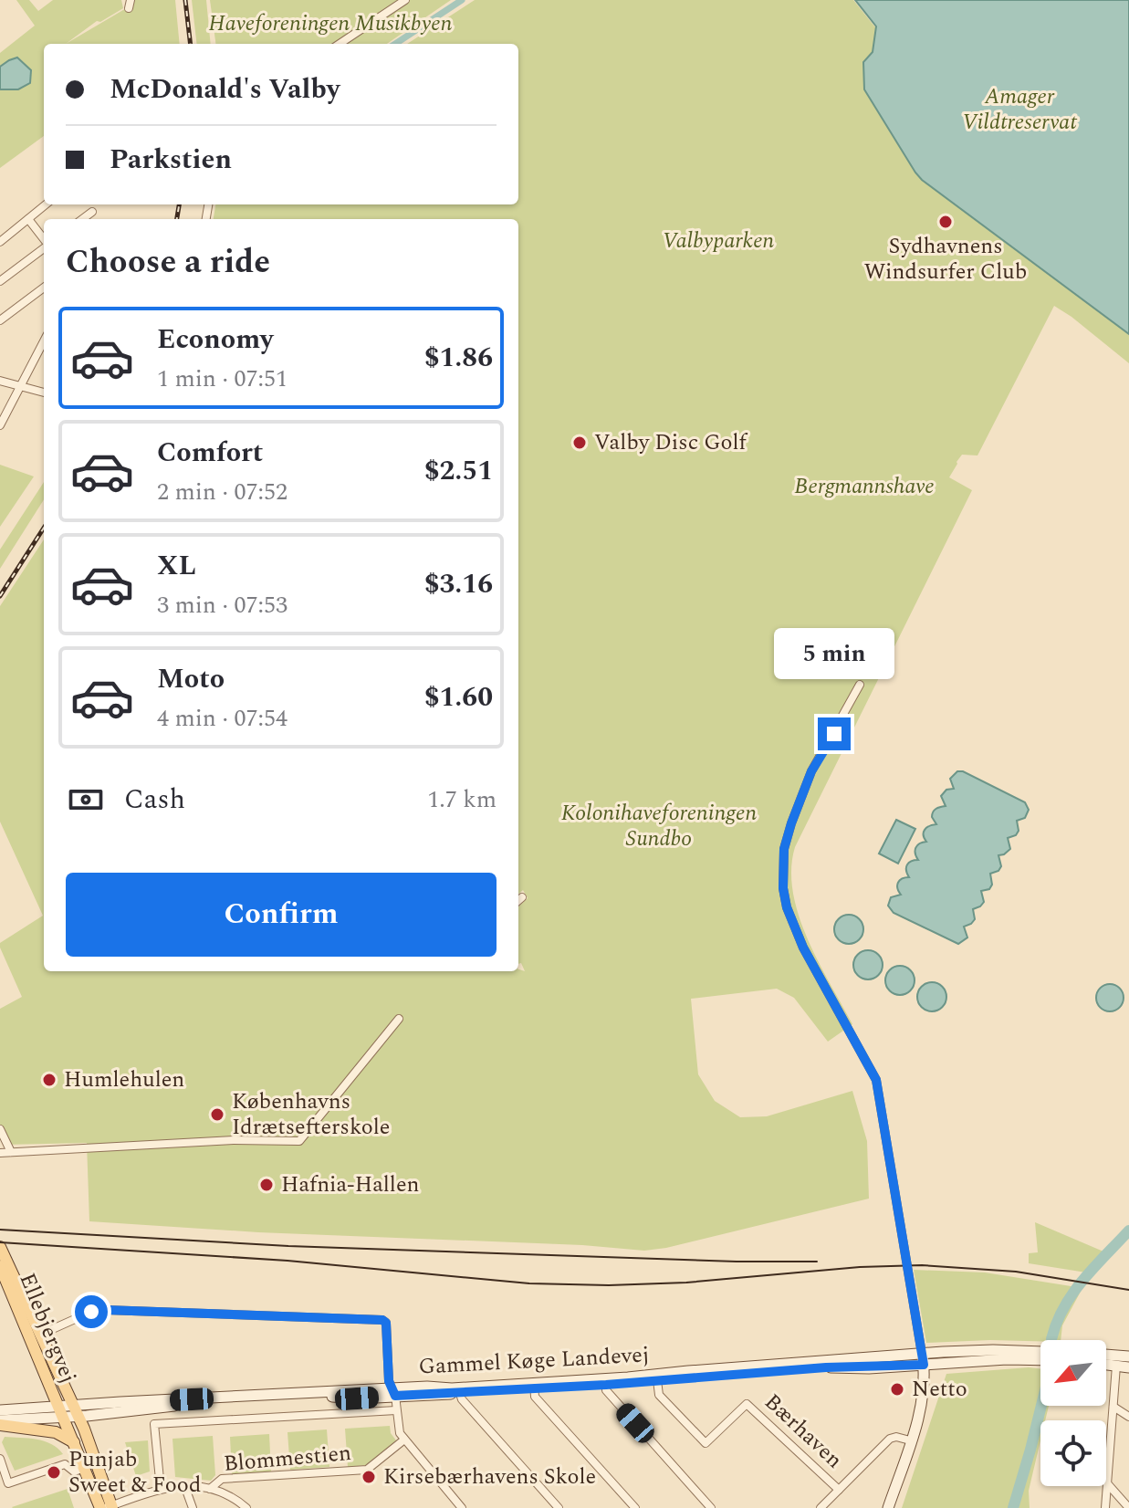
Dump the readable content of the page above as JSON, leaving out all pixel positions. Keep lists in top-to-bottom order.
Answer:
{
  "streets": {
    "main road": ["Ellebjergvej", "Gammel Køge Landevej"],
    "street": ["Bærhaven", "Blommestien"]
  },
  "crossings": [
    ["Ellebjergvej", "Gammel Køge Landevej"],
    ["Gammel Køge Landevej", "Bærhaven"]
  ],
  "parks": [
    "Haveforeningen Musikbyen",
    "Amager Vildtreservat",
    "Valbyparken",
    "Bergmannshave",
    "Kolonihaveforeningen Sundbo"
  ],
  "places": [
    "Sydhavnens Windsurfer Club",
    "Valby Disc Golf",
    "Humlehulen",
    "Københavns Idrætsefterskole",
    "Hafnia-Hallen",
    "Netto",
    "Punjab Sweet & Food",
    "Kirsebærhavens Skole"
  ],
  "north": "bottom left",
  "page": {
    "banner": ["McDonald's Valby", "Parkstien"],
    "heading": "Choose a ride",
    "list": [
      {
        "name": "Economy",
        "note": "1 min · 07:51",
        "value": "$1.86"
      },
      {
        "name": "Comfort",
        "note": "2 min · 07:52",
        "value": "$2.51"
      },
      {
        "name": "XL",
        "note": "3 min · 07:53",
        "value": "$3.16"
      },
      {
        "name": "Moto",
        "note": "4 min · 07:54",
        "value": "$1.60"
      }
    ],
    "bubble": "5 min",
    "pay": ["Cash", "1.7 km"],
    "buttons": "Confirm"
  }
}
